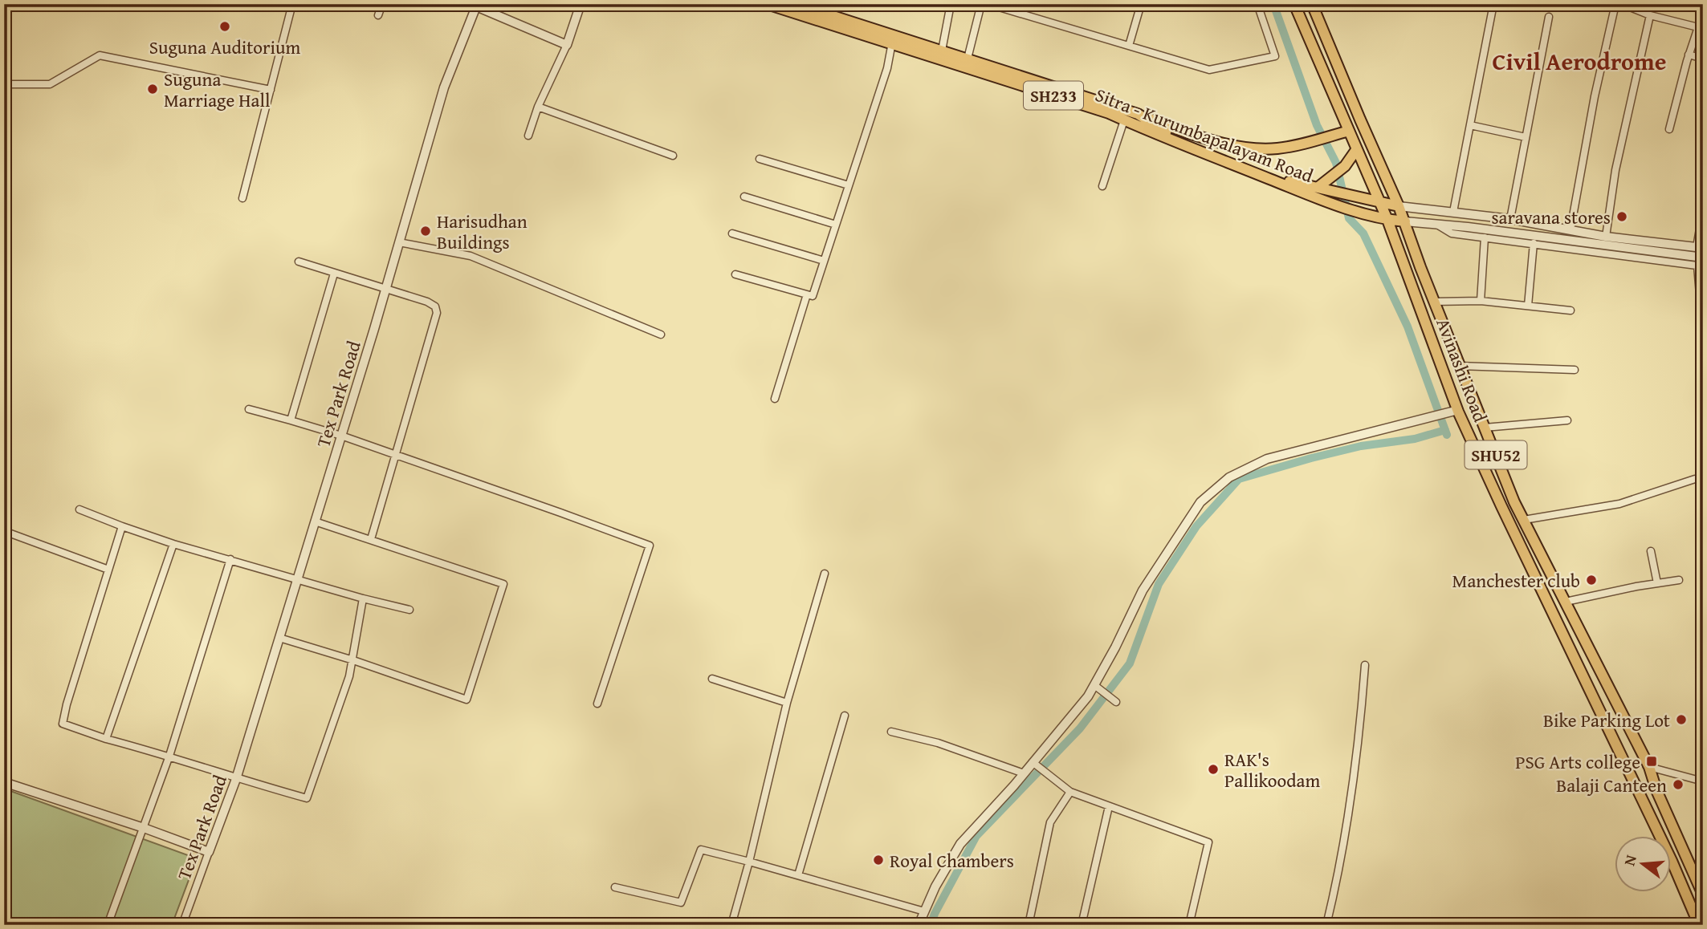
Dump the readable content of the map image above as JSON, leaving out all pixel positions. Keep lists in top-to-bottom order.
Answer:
{
  "streets": {
    "main road": [
      "SH233",
      "Sitra - Kurumbapalayam Road",
      "Avinashi Road",
      "SHU52"
    ],
    "street": ["Tex Park Road"]
  },
  "crossings": [
    ["Sitra - Kurumbapalayam Road", "Avinashi Road"]
  ],
  "districts": ["Civil Aerodrome"],
  "places": {
    "other": [
      "Suguna Auditorium",
      "Suguna Marriage Hall",
      "saravana stores",
      "Harisudhan Buildings",
      "Manchester club",
      "Bike Parking Lot",
      "RAK's Pallikoodam",
      "Balaji Canteen",
      "Royal Chambers"
    ],
    "transit": ["PSG Arts college"]
  },
  "north": "left"
}
